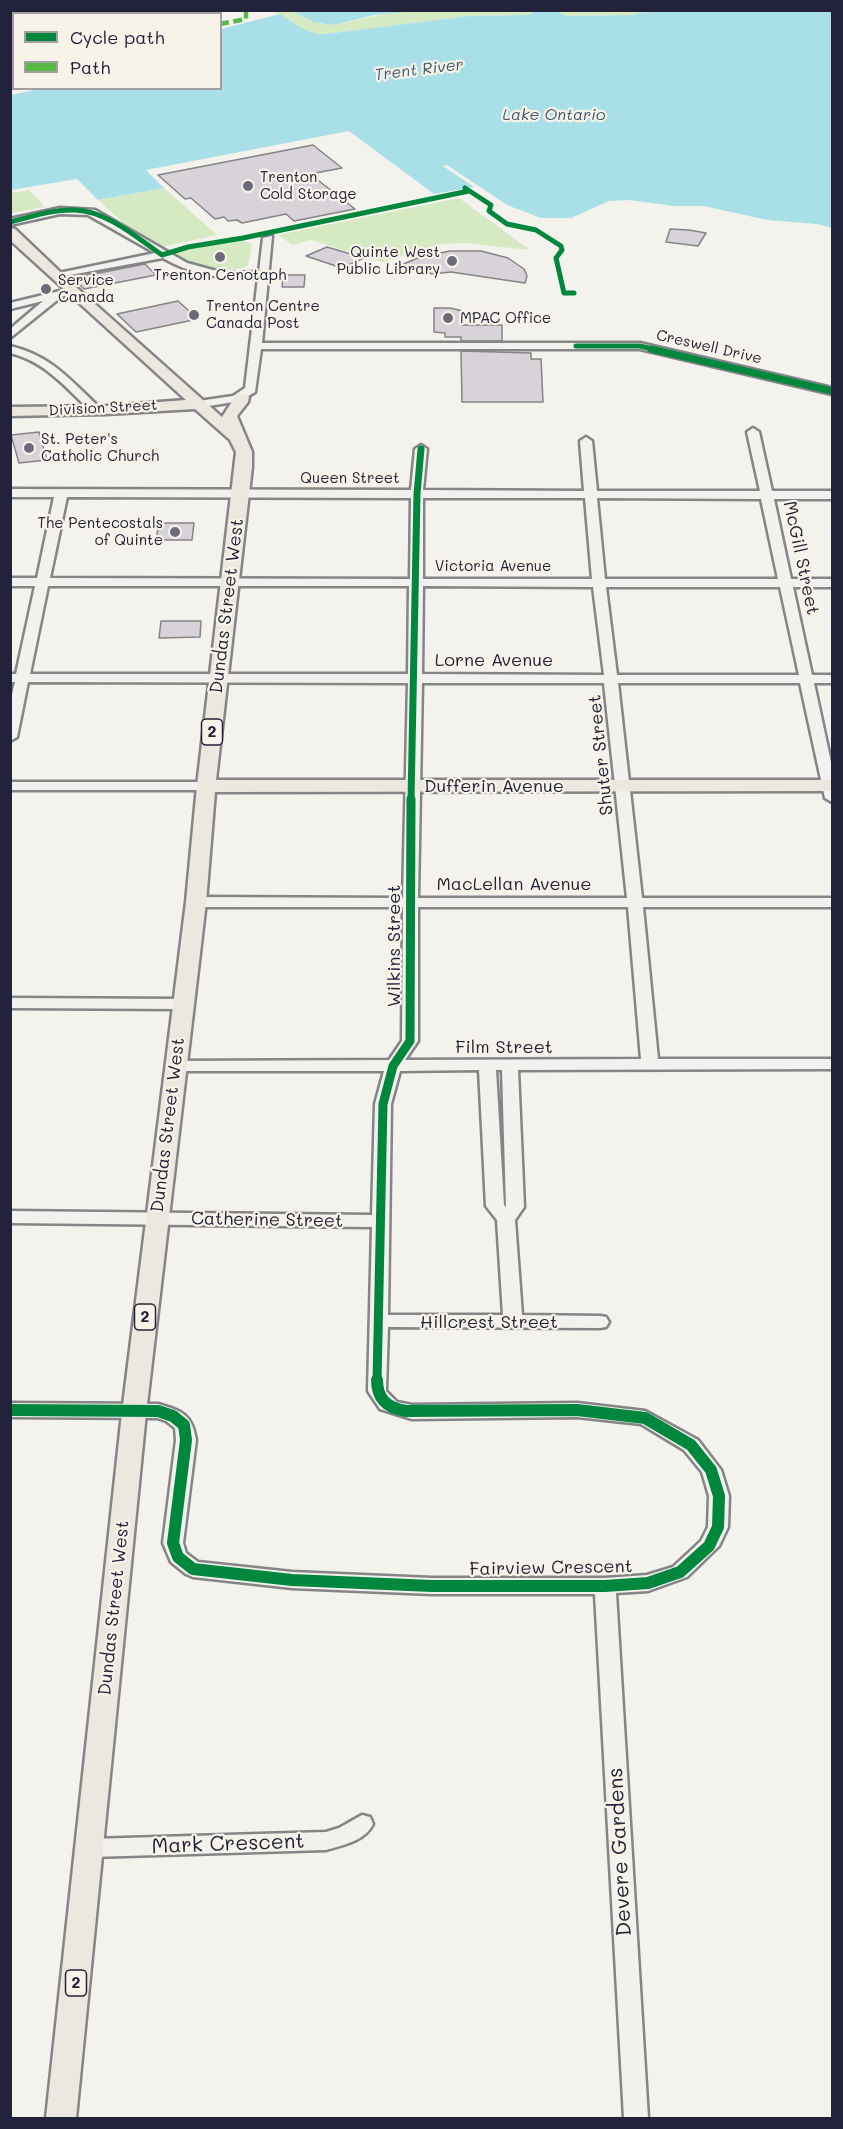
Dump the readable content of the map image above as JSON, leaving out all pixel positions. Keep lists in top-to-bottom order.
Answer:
{
  "streets": {
    "main road": [
      "Division Street",
      "Dundas Street West",
      "2",
      "Dufferin Avenue"
    ],
    "street": [
      "Creswell Drive",
      "Queen Street",
      "McGill Street",
      "Victoria Avenue",
      "Lorne Avenue",
      "Shuter Street",
      "MacLellan Avenue",
      "Wilkins Street",
      "Film Street",
      "Catherine Street",
      "Hillcrest Street",
      "Fairview Crescent",
      "Mark Crescent",
      "Devere Gardens"
    ]
  },
  "crossings": [
    ["Queen Street", "McGill Street"],
    ["Queen Street", "Dundas Street West"],
    ["Queen Street", "Shuter Street"],
    ["Queen Street", "Wilkins Street"],
    ["McGill Street", "Victoria Avenue"],
    ["McGill Street", "Lorne Avenue"],
    ["McGill Street", "Dufferin Avenue"],
    ["Victoria Avenue", "Dundas Street West"],
    ["Victoria Avenue", "Shuter Street"],
    ["Victoria Avenue", "Wilkins Street"],
    ["Dundas Street West", "Lorne Avenue"],
    ["Dundas Street West", "Dufferin Avenue"],
    ["Dundas Street West", "MacLellan Avenue"],
    ["Dundas Street West", "Film Street"],
    ["Dundas Street West", "Catherine Street"],
    ["Dundas Street West", "Fairview Crescent"],
    ["Dundas Street West", "Mark Crescent"],
    ["Lorne Avenue", "Shuter Street"],
    ["Lorne Avenue", "Wilkins Street"],
    ["Shuter Street", "Dufferin Avenue"],
    ["Shuter Street", "MacLellan Avenue"],
    ["Shuter Street", "Film Street"],
    ["Dufferin Avenue", "Wilkins Street"],
    ["MacLellan Avenue", "Wilkins Street"],
    ["Wilkins Street", "Film Street"],
    ["Wilkins Street", "Catherine Street"],
    ["Wilkins Street", "Hillcrest Street"],
    ["Wilkins Street", "Fairview Crescent"],
    ["Fairview Crescent", "Devere Gardens"]
  ],
  "water": ["Trent River", "Lake Ontario"],
  "places": [
    "Trenton Cold Storage",
    "Trenton Cenotaph",
    "Quinte West Public Library",
    "Service Canada",
    "Trenton Centre Canada Post",
    "MPAC Office",
    "St. Peter's Catholic Church",
    "The Pentecostals of Quinte"
  ],
  "legend": ["Cycle path", "Path"]
}
